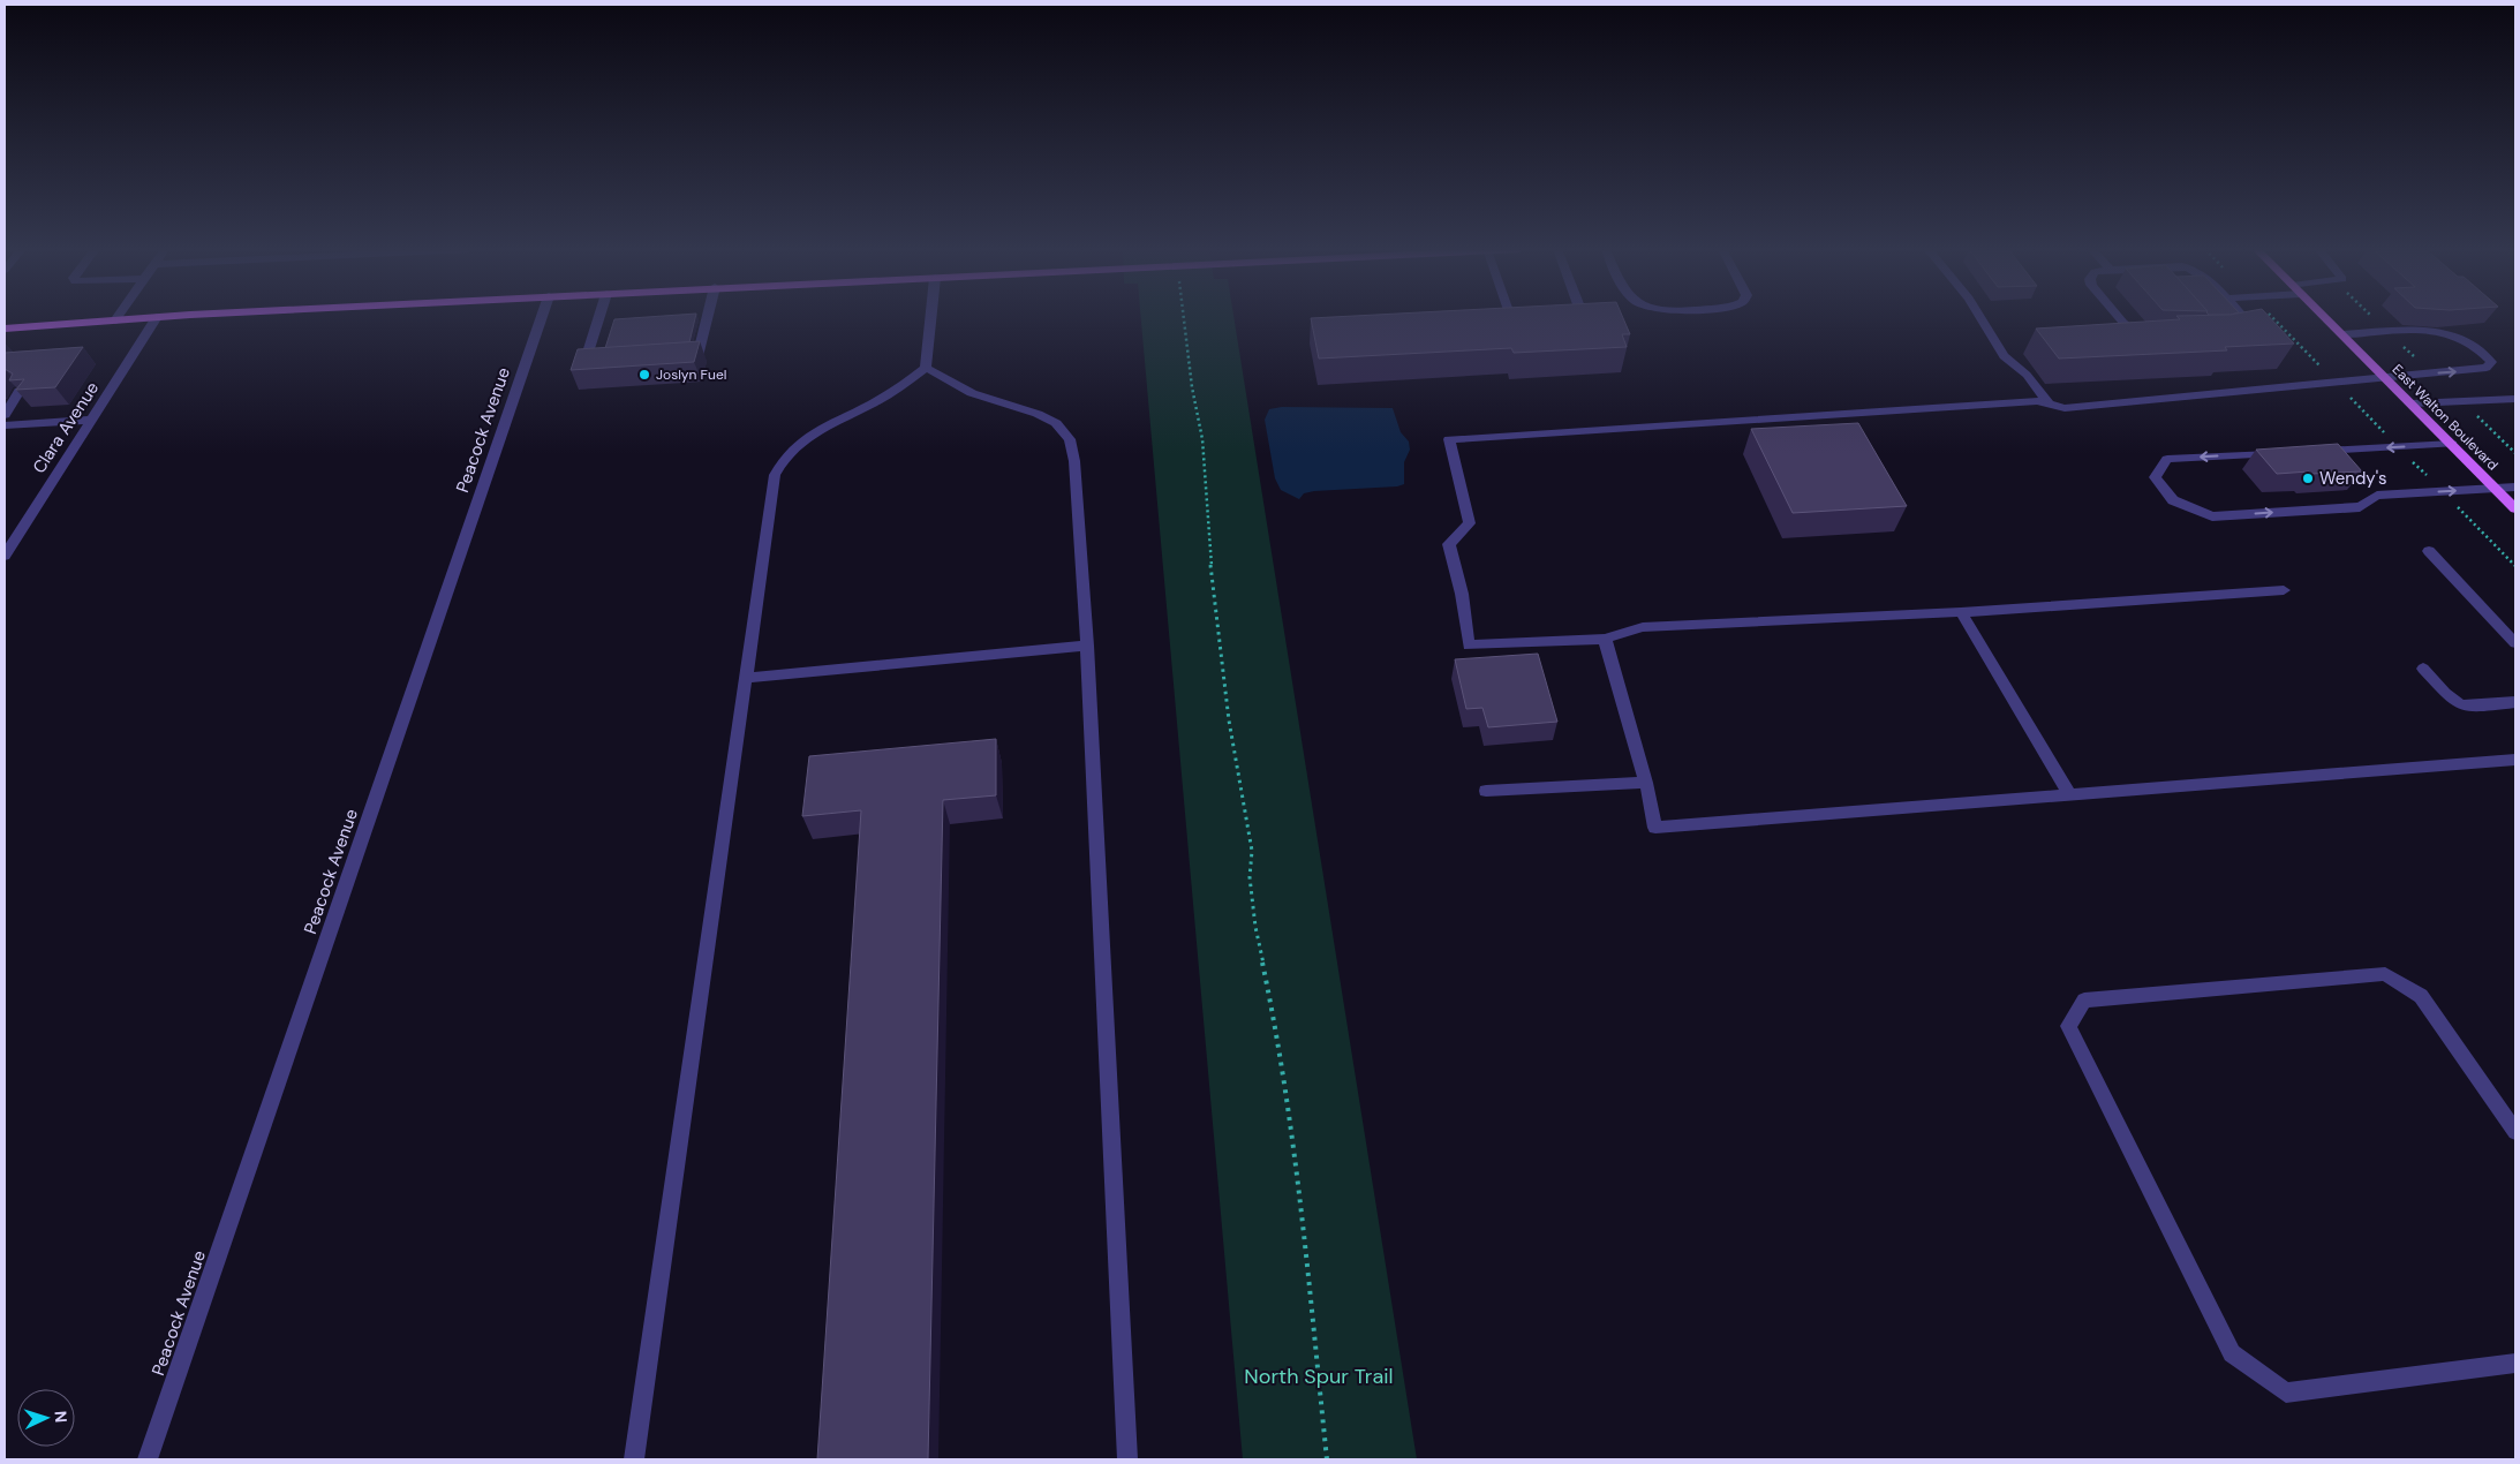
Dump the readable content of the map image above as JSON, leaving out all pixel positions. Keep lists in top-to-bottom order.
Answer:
{
  "streets": {
    "main road": ["East Walton Boulevard"],
    "street": ["Clara Avenue", "Peacock Avenue"]
  },
  "parks": ["North Spur Trail"],
  "places": ["Joslyn Fuel", "Wendy's"],
  "north": "right"
}
